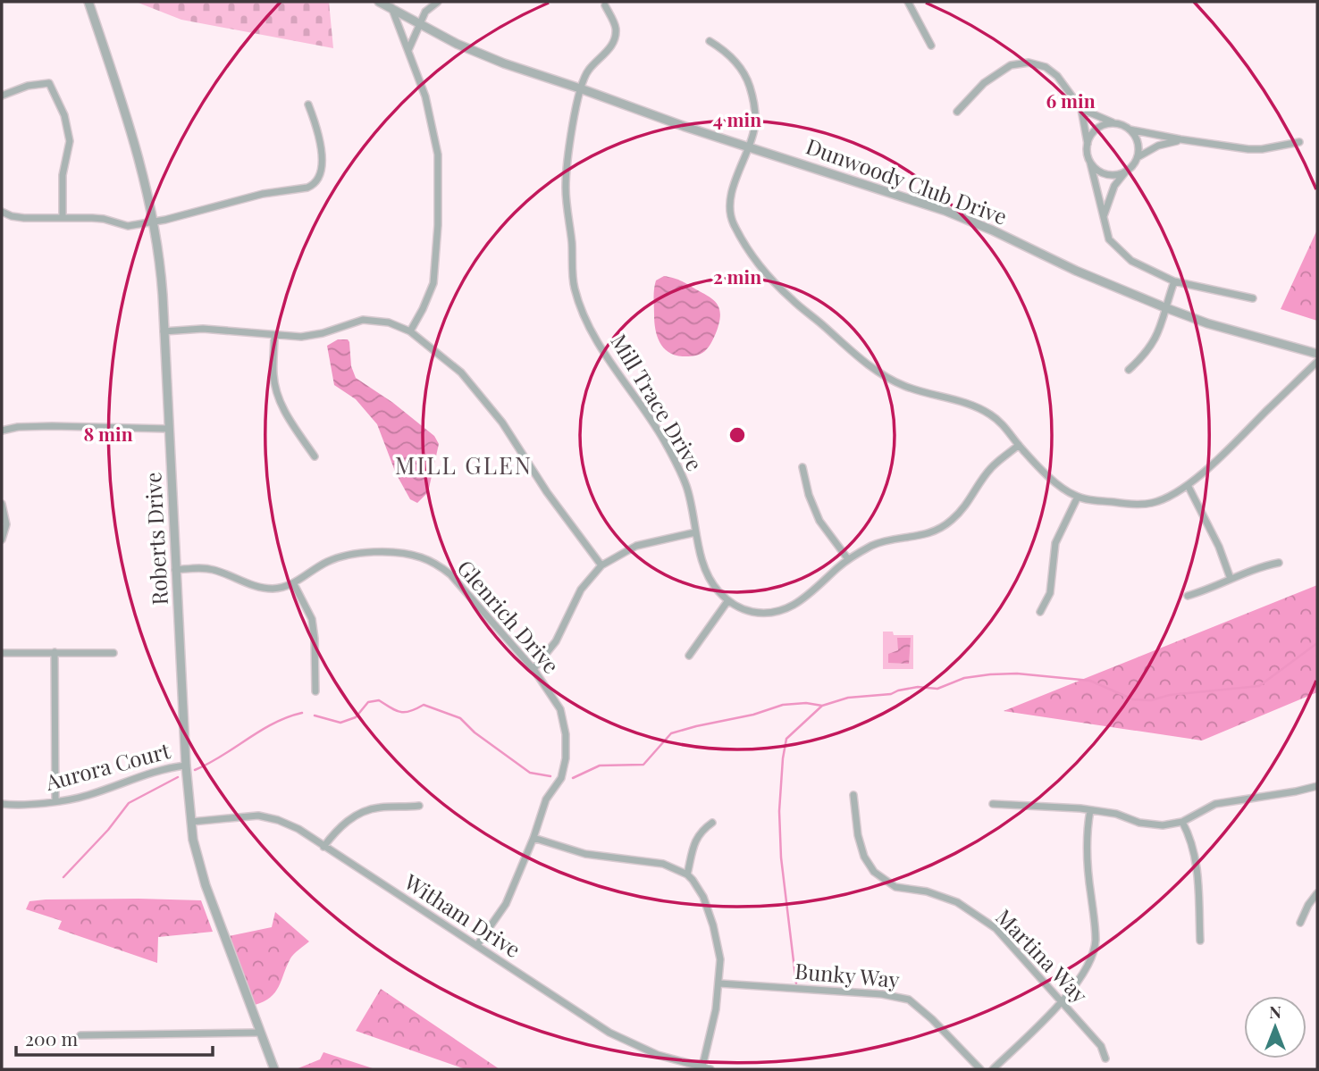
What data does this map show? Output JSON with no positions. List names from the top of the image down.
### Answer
{
  "streets": {
    "street": [
      "Dunwoody Club Drive",
      "Mill Trace Drive",
      "Roberts Drive",
      "Glenrich Drive",
      "Aurora Court",
      "Witham Drive",
      "Martina Way",
      "Bunky Way"
    ]
  },
  "crossings": [
    ["Dunwoody Club Drive", "Mill Trace Drive"],
    ["Roberts Drive", "Glenrich Drive"],
    ["Roberts Drive", "Aurora Court"],
    ["Roberts Drive", "Witham Drive"],
    ["Glenrich Drive", "Witham Drive"]
  ],
  "districts": ["MILL GLEN"],
  "scale_bar": "200 m",
  "north": "top",
  "rings": [
    "6 min",
    "4 min",
    "2 min",
    "8 min"
  ]
}
